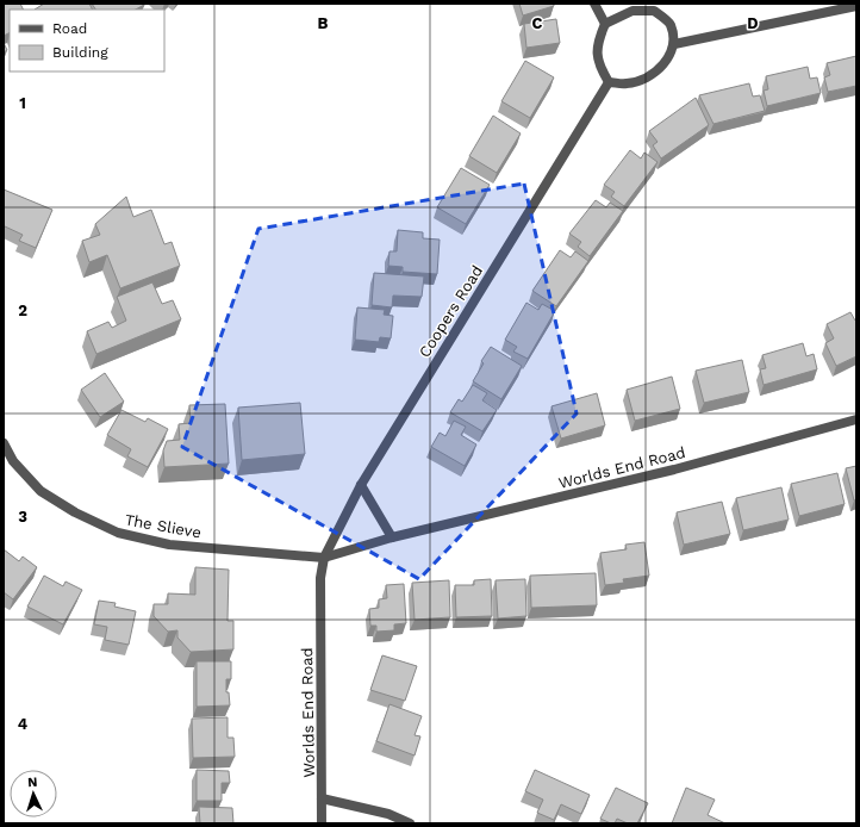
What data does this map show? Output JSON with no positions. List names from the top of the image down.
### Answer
{
  "streets": {
    "street": ["Coopers Road", "Worlds End Road", "The Slieve"]
  },
  "crossings": [
    ["Coopers Road", "Worlds End Road"],
    ["Coopers Road", "The Slieve"],
    ["Worlds End Road", "The Slieve"]
  ],
  "legend": ["Road", "Building"],
  "north": "top",
  "grid": {
    "columns": ["B", "C", "D"],
    "rows": [
      "1",
      "2",
      "3",
      "4"
    ]
  }
}
